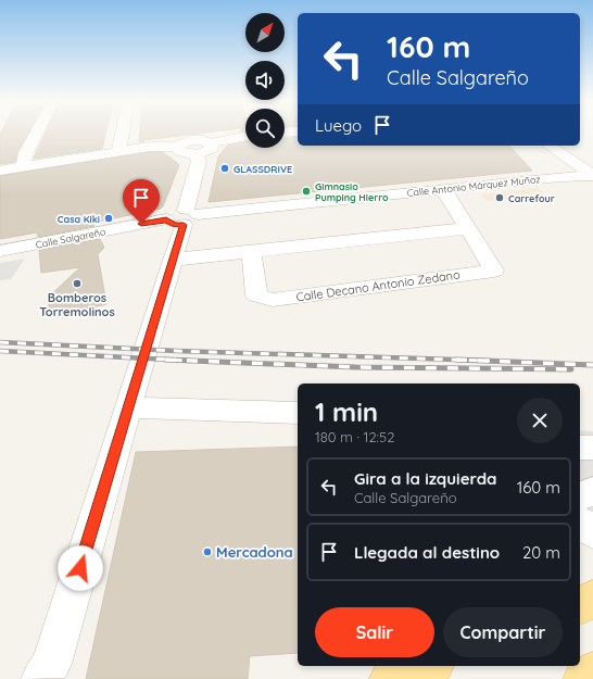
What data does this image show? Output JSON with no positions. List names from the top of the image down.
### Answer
{
  "streets": {
    "street": ["Calle Antonio Márquez Muñoz", "Calle Salgareño", "Calle Decano Antonio Zedano"]
  },
  "crossings": [
    ["Calle Antonio Márquez Muñoz", "Calle Salgareño"],
    ["Calle Antonio Márquez Muñoz", "Calle Decano Antonio Zedano"]
  ],
  "places": [
    "GLASSDRIVE",
    "Gimnasio Pumping Hierro",
    "Carrefour",
    "Casa Kiki",
    "Bomberos Torremolinos",
    "Mercadona"
  ],
  "north": "top right",
  "page": {
    "turn": ["160 m", "Calle Salgareño"],
    "then": "Luego",
    "heading": ["1 min", "180 m · 12:52"],
    "list": [
      {
        "name": "Gira a la izquierda",
        "note": "Calle Salgareño",
        "value": "160 m"
      },
      {
        "name": "Llegada al destino",
        "value": "20 m"
      }
    ],
    "buttons": ["Salir", "Compartir"]
  }
}
